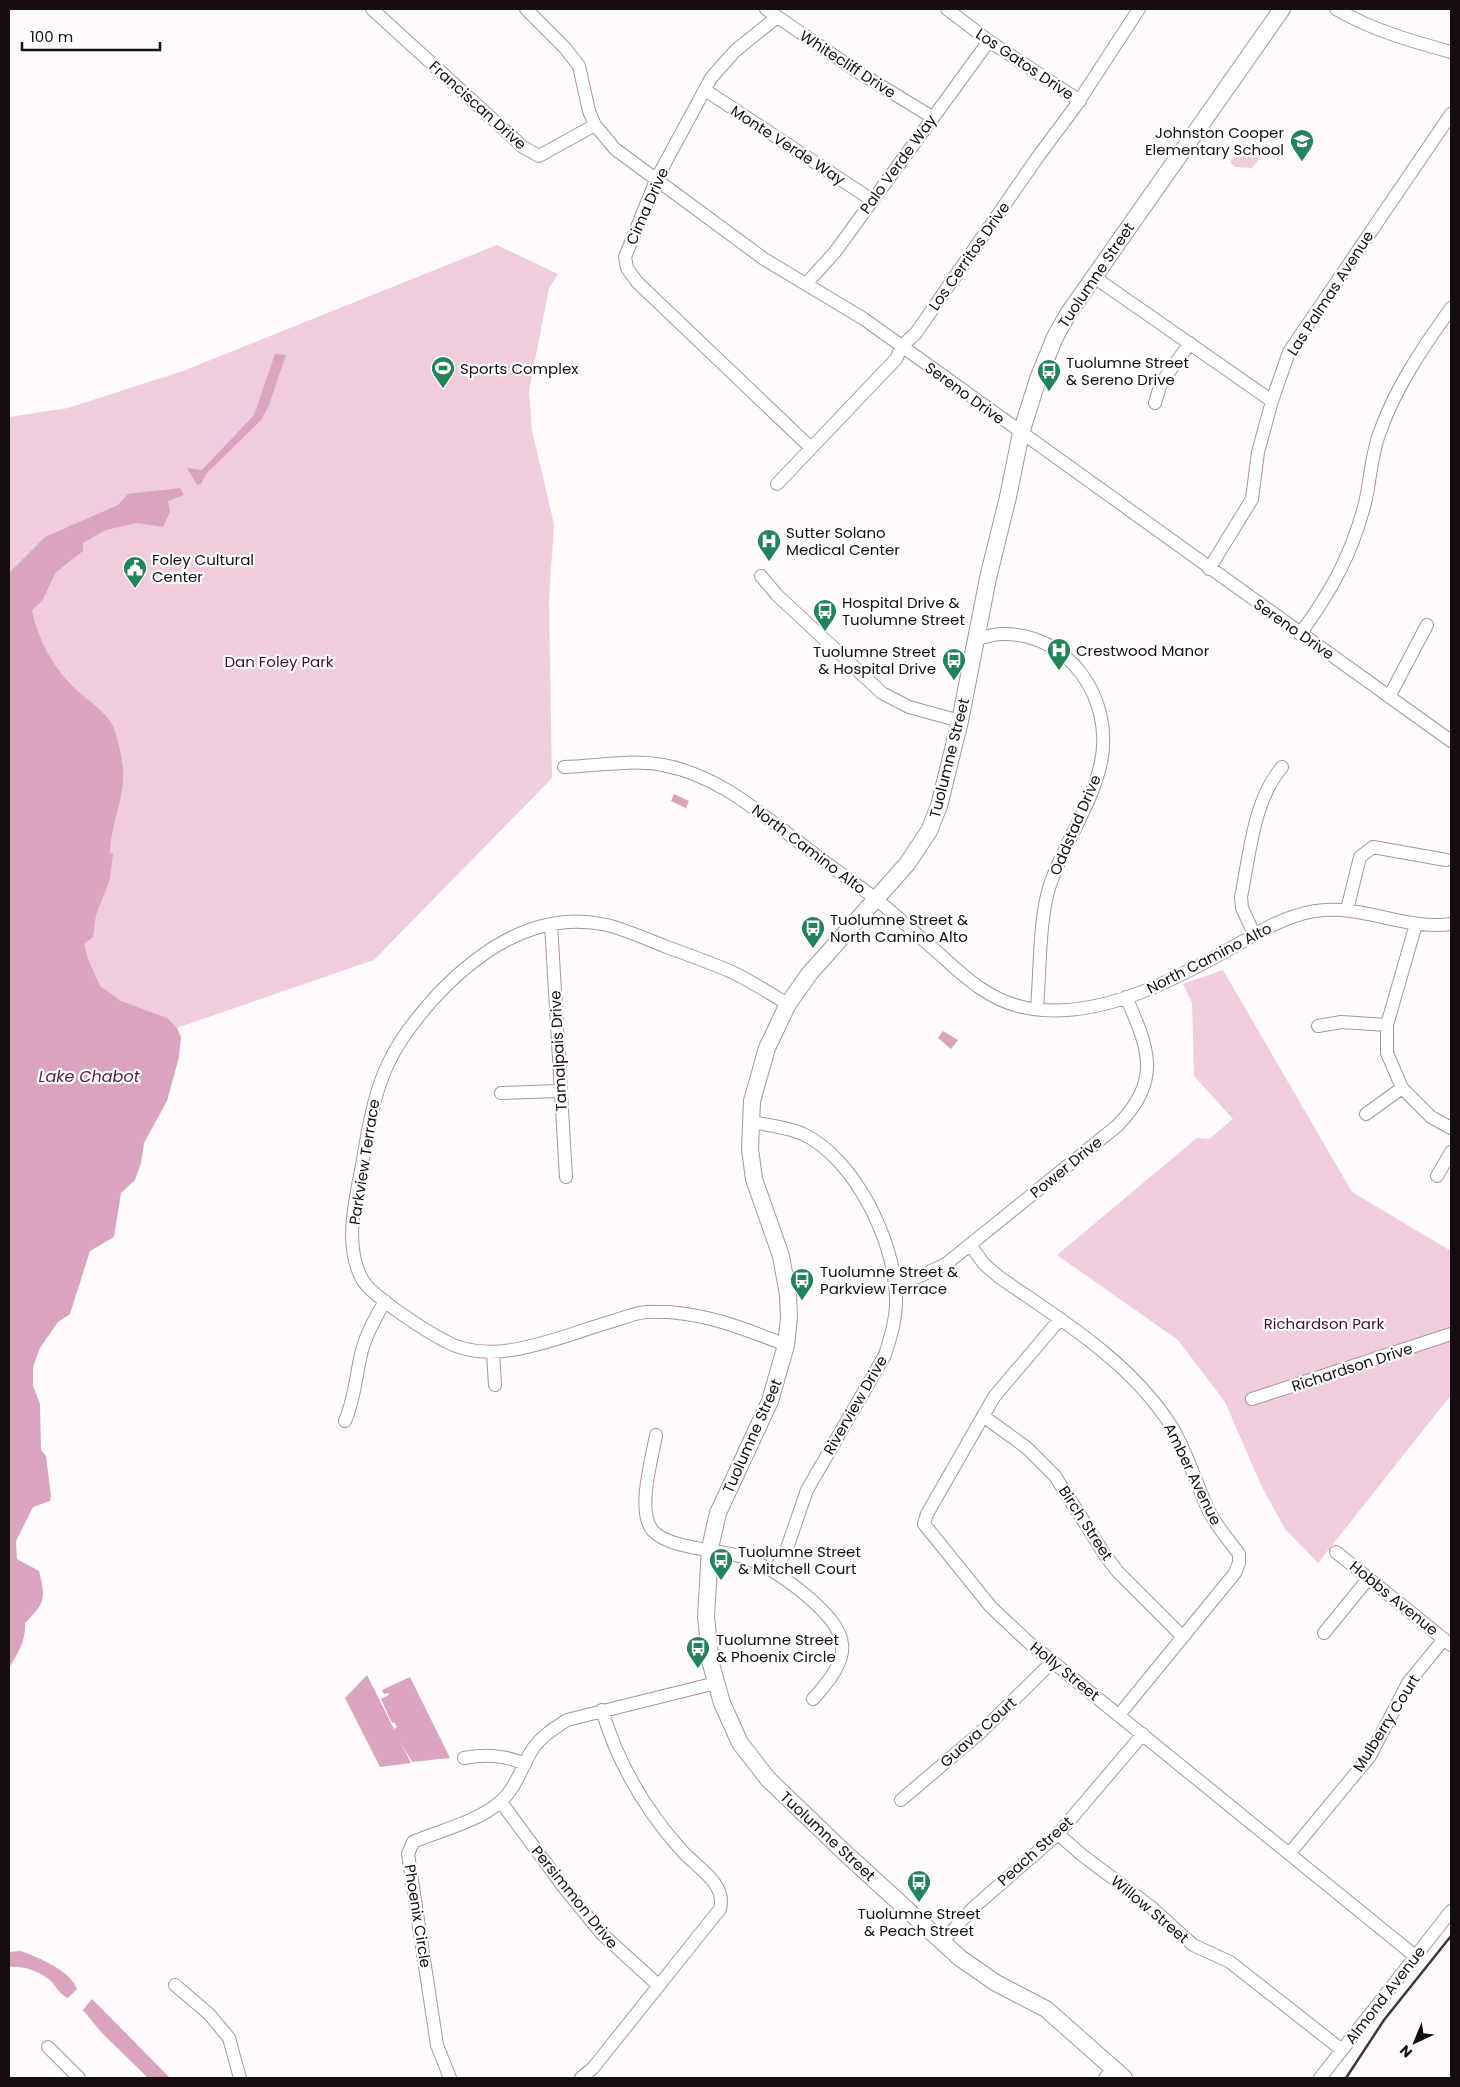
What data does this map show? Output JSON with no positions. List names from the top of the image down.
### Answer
{
  "streets": {
    "main road": ["Tuolumne Street"],
    "street": [
      "Whitecliff Drive",
      "Los Gatos Drive",
      "Franciscan Drive",
      "Monte Verde Way",
      "Palo Verde Way",
      "Cima Drive",
      "Los Cerritos Drive",
      "Las Palmas Avenue",
      "Sereno Drive",
      "Oddstad Drive",
      "North Camino Alto",
      "Tamalpais Drive",
      "Parkview Terrace",
      "Power Drive",
      "Richardson Drive",
      "Riverview Drive",
      "Amber Avenue",
      "Birch Street",
      "Hobbs Avenue",
      "Holly Street",
      "Mulberry Court",
      "Guava Court",
      "Peach Street",
      "Persimmon Drive",
      "Willow Street",
      "Phoenix Circle",
      "Almond Avenue"
    ]
  },
  "crossings": [
    ["Whitecliff Drive", "Palo Verde Way"],
    ["Whitecliff Drive", "Cima Drive"],
    ["Los Gatos Drive", "Palo Verde Way"],
    ["Los Gatos Drive", "Los Cerritos Drive"],
    ["Franciscan Drive", "Sereno Drive"],
    ["Monte Verde Way", "Palo Verde Way"],
    ["Monte Verde Way", "Cima Drive"],
    ["Palo Verde Way", "Sereno Drive"],
    ["Cima Drive", "Los Cerritos Drive"],
    ["Cima Drive", "Sereno Drive"],
    ["Los Cerritos Drive", "Sereno Drive"],
    ["Tuolumne Street", "Sereno Drive"],
    ["Tuolumne Street", "Oddstad Drive"],
    ["Tuolumne Street", "North Camino Alto"],
    ["Tuolumne Street", "Parkview Terrace"],
    ["Tuolumne Street", "Riverview Drive"],
    ["Tuolumne Street", "Peach Street"],
    ["Tuolumne Street", "Phoenix Circle"],
    ["Las Palmas Avenue", "Sereno Drive"],
    ["Oddstad Drive", "North Camino Alto"],
    ["North Camino Alto", "Power Drive"],
    ["Tamalpais Drive", "Parkview Terrace"],
    ["Power Drive", "Riverview Drive"],
    ["Power Drive", "Amber Avenue"],
    ["Amber Avenue", "Birch Street"],
    ["Amber Avenue", "Holly Street"],
    ["Birch Street", "Holly Street"],
    ["Hobbs Avenue", "Mulberry Court"],
    ["Holly Street", "Mulberry Court"],
    ["Holly Street", "Guava Court"],
    ["Holly Street", "Peach Street"],
    ["Holly Street", "Almond Avenue"],
    ["Peach Street", "Willow Street"],
    ["Persimmon Drive", "Phoenix Circle"],
    ["Willow Street", "Almond Avenue"]
  ],
  "water": ["Lake Chabot"],
  "parks": ["Dan Foley Park", "Richardson Park"],
  "places": {
    "school or university": ["Johnston Cooper Elementary School"],
    "sports": ["Sports Complex"],
    "bus stop": [
      "Tuolumne Street & Sereno Drive",
      "Hospital Drive & Tuolumne Street",
      "Tuolumne Street & Hospital Drive",
      "Tuolumne Street & North Camino Alto",
      "Tuolumne Street & Parkview Terrace",
      "Tuolumne Street & Mitchell Court",
      "Tuolumne Street & Phoenix Circle",
      "Tuolumne Street & Peach Street"
    ],
    "hospital": ["Sutter Solano Medical Center", "Crestwood Manor"],
    "public building": ["Foley Cultural Center"]
  },
  "scale_bar": "100 m",
  "north": "bottom left"
}
